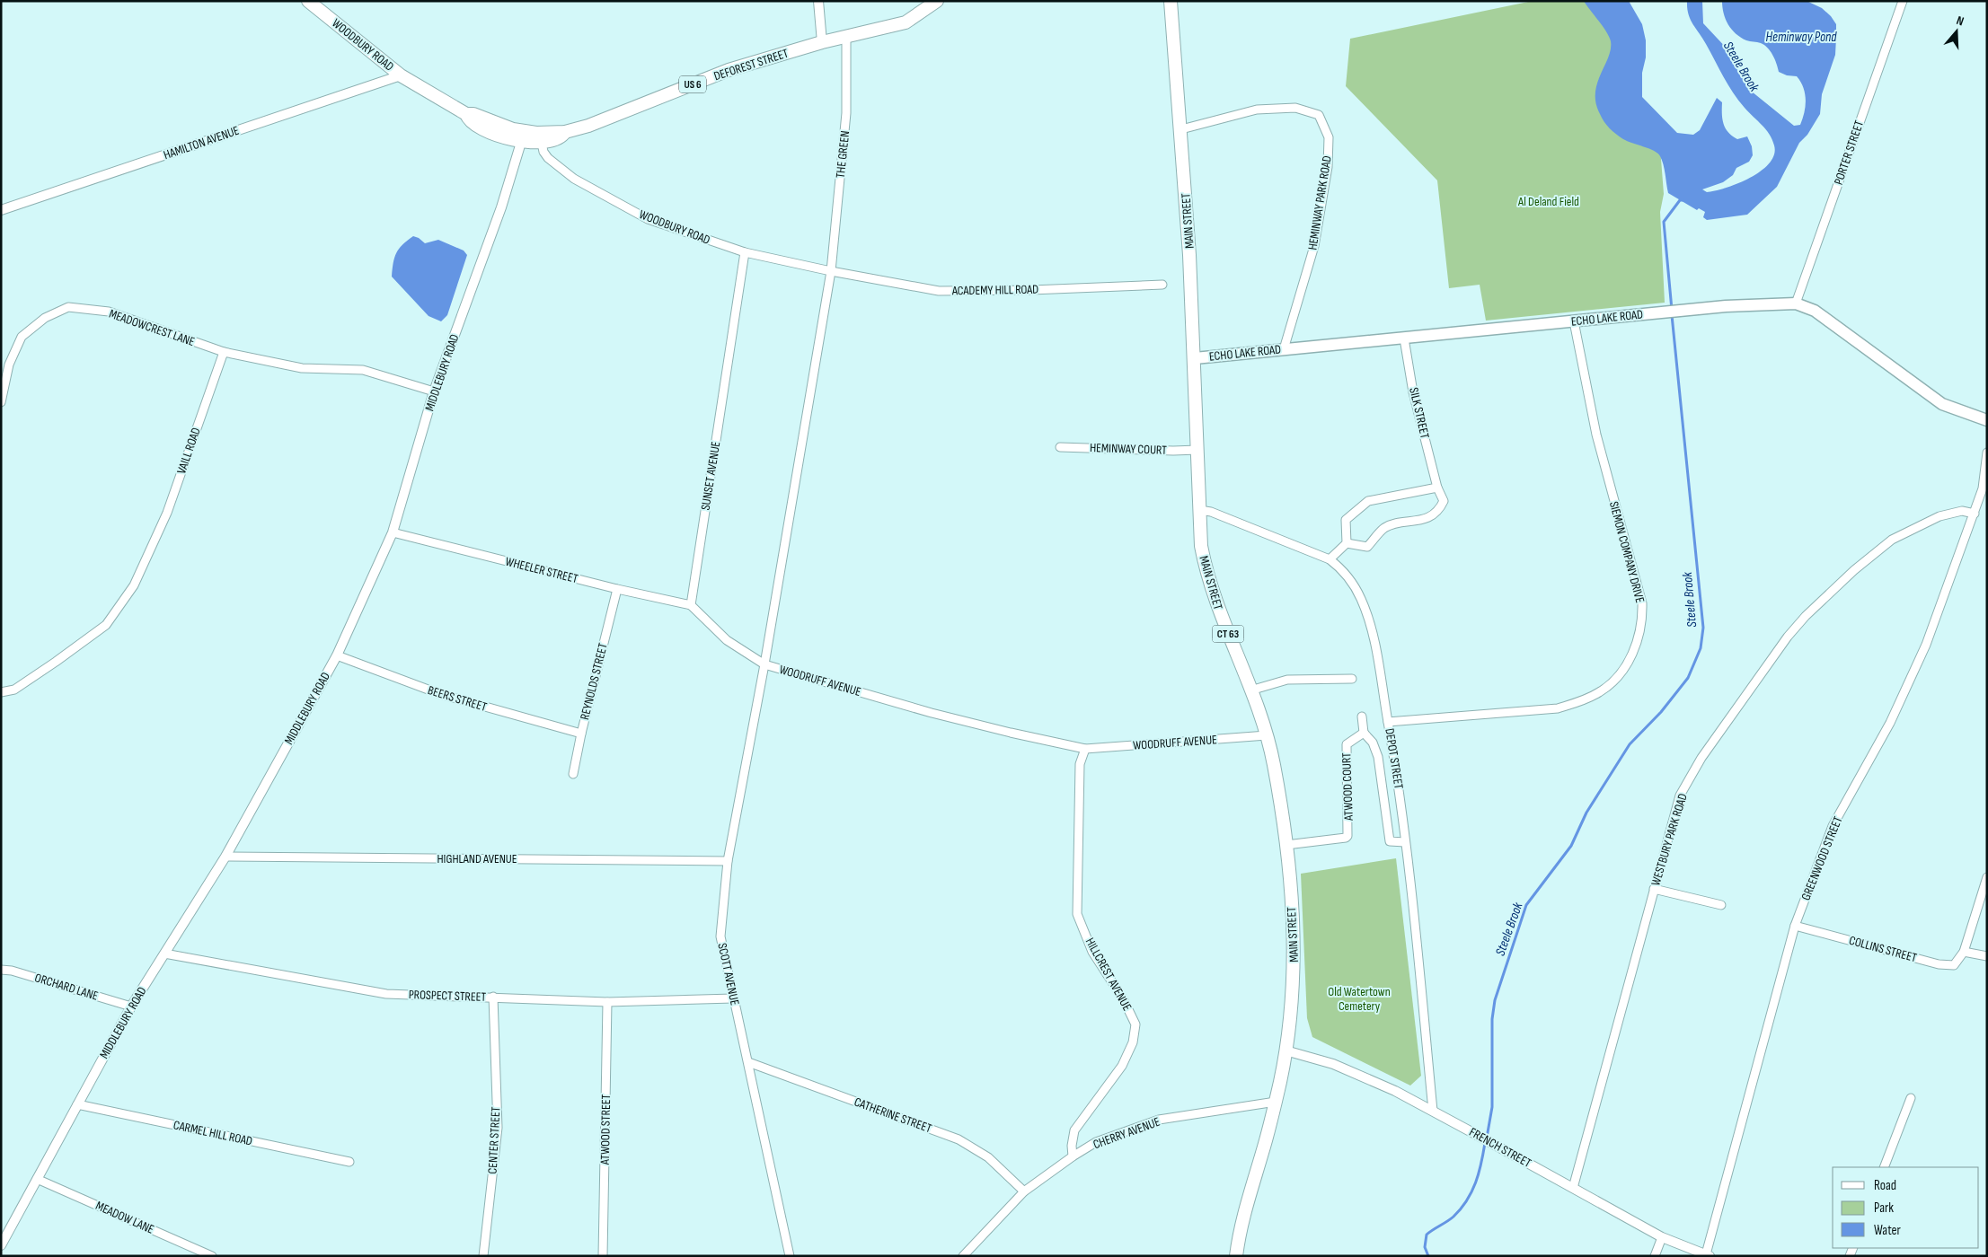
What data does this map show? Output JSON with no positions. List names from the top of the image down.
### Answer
{
  "streets": {
    "main road": [
      "WOODBURY ROAD",
      "DEFOREST STREET",
      "US 6",
      "MAIN STREET",
      "ECHO LAKE ROAD",
      "CT 63"
    ],
    "street": [
      "HAMILTON AVENUE",
      "PORTER STREET",
      "THE GREEN",
      "HEMINWAY PARK ROAD",
      "ACADEMY HILL ROAD",
      "MEADOWCREST LANE",
      "MIDDLEBURY ROAD",
      "SILK STREET",
      "HEMINWAY COURT",
      "VAILL ROAD",
      "SUNSET AVENUE",
      "SIEMON COMPANY DRIVE",
      "WHEELER STREET",
      "WOODRUFF AVENUE",
      "REYNOLDS STREET",
      "BEERS STREET",
      "DEPOT STREET",
      "ATWOOD COURT",
      "WESTBURY PARK ROAD",
      "HIGHLAND AVENUE",
      "GREENWOOD STREET",
      "COLLINS STREET",
      "SCOTT AVENUE",
      "HILLCREST AVENUE",
      "ORCHARD LANE",
      "PROSPECT STREET",
      "CATHERINE STREET",
      "ATWOOD STREET",
      "CARMEL HILL ROAD",
      "CHERRY AVENUE",
      "CENTER STREET",
      "FRENCH STREET",
      "MEADOW LANE"
    ]
  },
  "crossings": [
    ["WOODBURY ROAD", "DEFOREST STREET"],
    ["WOODBURY ROAD", "HAMILTON AVENUE"],
    ["WOODBURY ROAD", "THE GREEN"],
    ["WOODBURY ROAD", "ACADEMY HILL ROAD"],
    ["WOODBURY ROAD", "MIDDLEBURY ROAD"],
    ["WOODBURY ROAD", "SUNSET AVENUE"],
    ["WOODBURY ROAD", "WOODRUFF AVENUE"],
    ["DEFOREST STREET", "THE GREEN"],
    ["PORTER STREET", "ECHO LAKE ROAD"],
    ["THE GREEN", "ACADEMY HILL ROAD"],
    ["THE GREEN", "WOODRUFF AVENUE"],
    ["HEMINWAY PARK ROAD", "MAIN STREET"],
    ["HEMINWAY PARK ROAD", "ECHO LAKE ROAD"],
    ["MAIN STREET", "ECHO LAKE ROAD"],
    ["MAIN STREET", "HEMINWAY COURT"],
    ["MAIN STREET", "WOODRUFF AVENUE"],
    ["MAIN STREET", "DEPOT STREET"],
    ["MAIN STREET", "ATWOOD COURT"],
    ["MAIN STREET", "CHERRY AVENUE"],
    ["MAIN STREET", "FRENCH STREET"],
    ["ACADEMY HILL ROAD", "WOODRUFF AVENUE"],
    ["ECHO LAKE ROAD", "SILK STREET"],
    ["ECHO LAKE ROAD", "SIEMON COMPANY DRIVE"],
    ["MEADOWCREST LANE", "VAILL ROAD"],
    ["MIDDLEBURY ROAD", "WHEELER STREET"],
    ["MIDDLEBURY ROAD", "BEERS STREET"],
    ["MIDDLEBURY ROAD", "HIGHLAND AVENUE"],
    ["MIDDLEBURY ROAD", "ORCHARD LANE"],
    ["MIDDLEBURY ROAD", "PROSPECT STREET"],
    ["MIDDLEBURY ROAD", "CARMEL HILL ROAD"],
    ["MIDDLEBURY ROAD", "MEADOW LANE"],
    ["SUNSET AVENUE", "WHEELER STREET"],
    ["SIEMON COMPANY DRIVE", "DEPOT STREET"],
    ["WHEELER STREET", "REYNOLDS STREET"],
    ["WOODRUFF AVENUE", "SCOTT AVENUE"],
    ["WOODRUFF AVENUE", "HILLCREST AVENUE"],
    ["REYNOLDS STREET", "BEERS STREET"],
    ["DEPOT STREET", "FRENCH STREET"],
    ["WESTBURY PARK ROAD", "GREENWOOD STREET"],
    ["WESTBURY PARK ROAD", "FRENCH STREET"],
    ["HIGHLAND AVENUE", "SCOTT AVENUE"],
    ["GREENWOOD STREET", "COLLINS STREET"],
    ["GREENWOOD STREET", "FRENCH STREET"],
    ["SCOTT AVENUE", "PROSPECT STREET"],
    ["SCOTT AVENUE", "CATHERINE STREET"],
    ["HILLCREST AVENUE", "CHERRY AVENUE"],
    ["PROSPECT STREET", "ATWOOD STREET"],
    ["PROSPECT STREET", "CENTER STREET"],
    ["CATHERINE STREET", "CHERRY AVENUE"]
  ],
  "water": ["Heminway Pond", "Steele Brook"],
  "parks": ["Al Deland Field", "Old Watertown Cemetery"],
  "legend": ["Road", "Park", "Water"],
  "north": "top"
}
